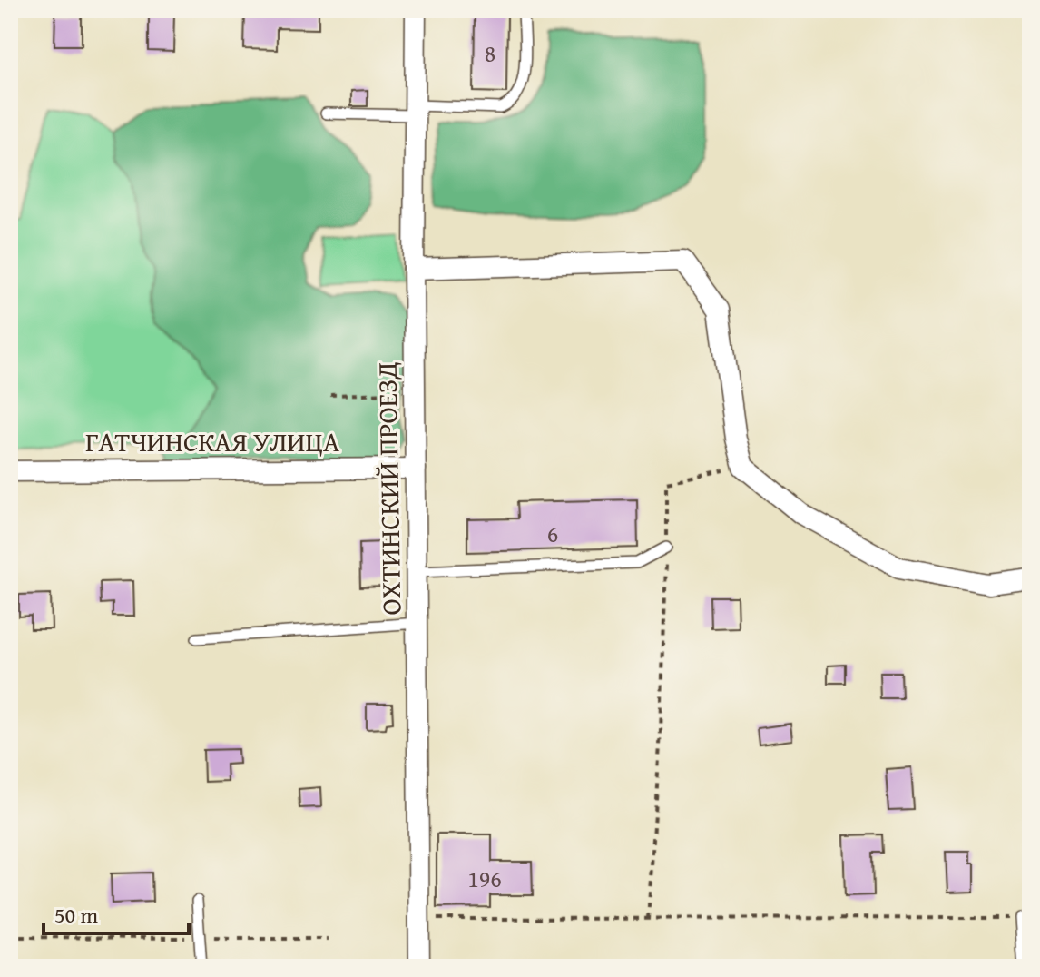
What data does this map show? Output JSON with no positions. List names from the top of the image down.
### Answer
{
  "streets": {
    "street": ["ГАТЧИНСКАЯ УЛИЦА", "ОХТИНСКИЙ ПРОЕЗД"]
  },
  "crossings": [
    ["ГАТЧИНСКАЯ УЛИЦА", "ОХТИНСКИЙ ПРОЕЗД"]
  ],
  "house_numbers": ["8", "6", "196"],
  "scale_bar": "50 m"
}
